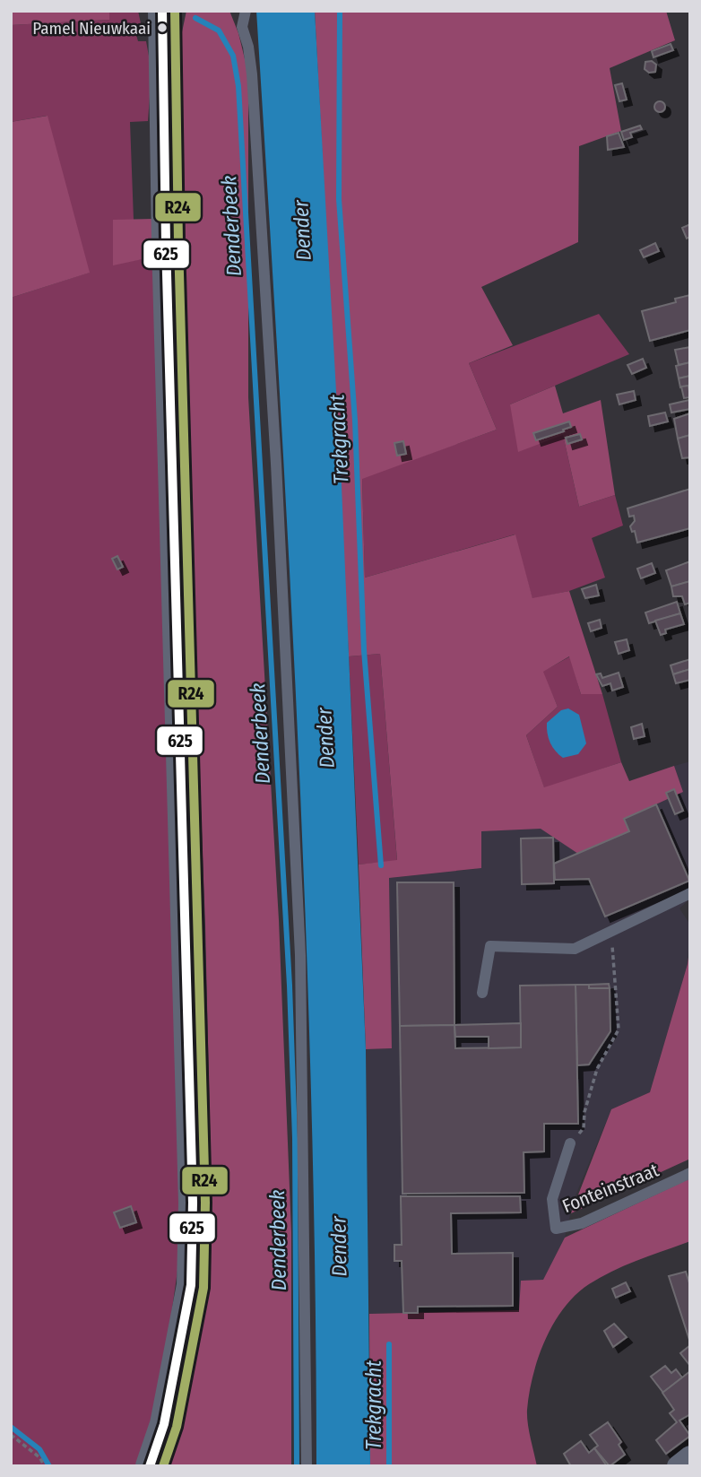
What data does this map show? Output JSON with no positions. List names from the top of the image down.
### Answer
{
  "streets": {
    "lane": ["Fonteinstraat"]
  },
  "water": ["Denderbeek", "Dender", "Trekgracht"],
  "places": ["Pamel Nieuwkaai"],
  "lines": ["transit line 625", "transit line R24"]
}
